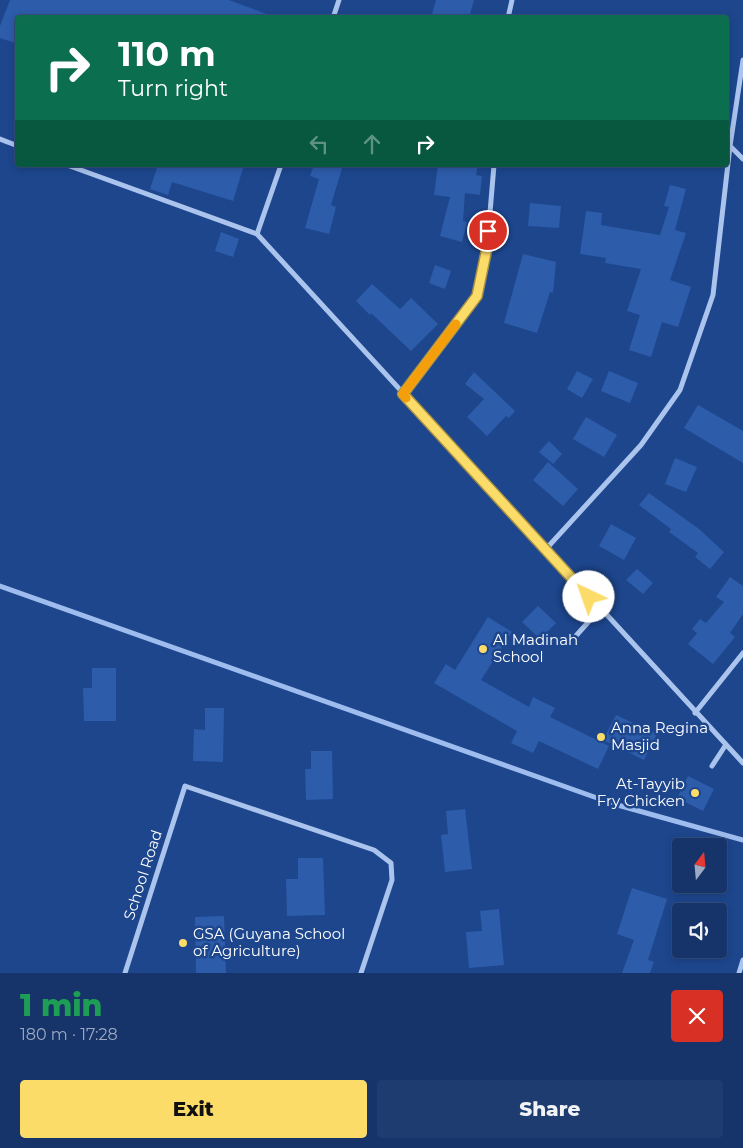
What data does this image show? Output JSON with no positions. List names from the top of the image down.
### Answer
{
  "streets": {
    "street": ["School Road"]
  },
  "places": [
    "Al Madinah School",
    "Anna Regina Masjid",
    "At-Tayyib Fry Chicken",
    "GSA (Guyana School of Agriculture)"
  ],
  "north": "top",
  "page": {
    "turn": ["110 m", "Turn right"],
    "heading": ["1 min", "180 m · 17:28"],
    "buttons": ["Exit", "Share"]
  }
}
